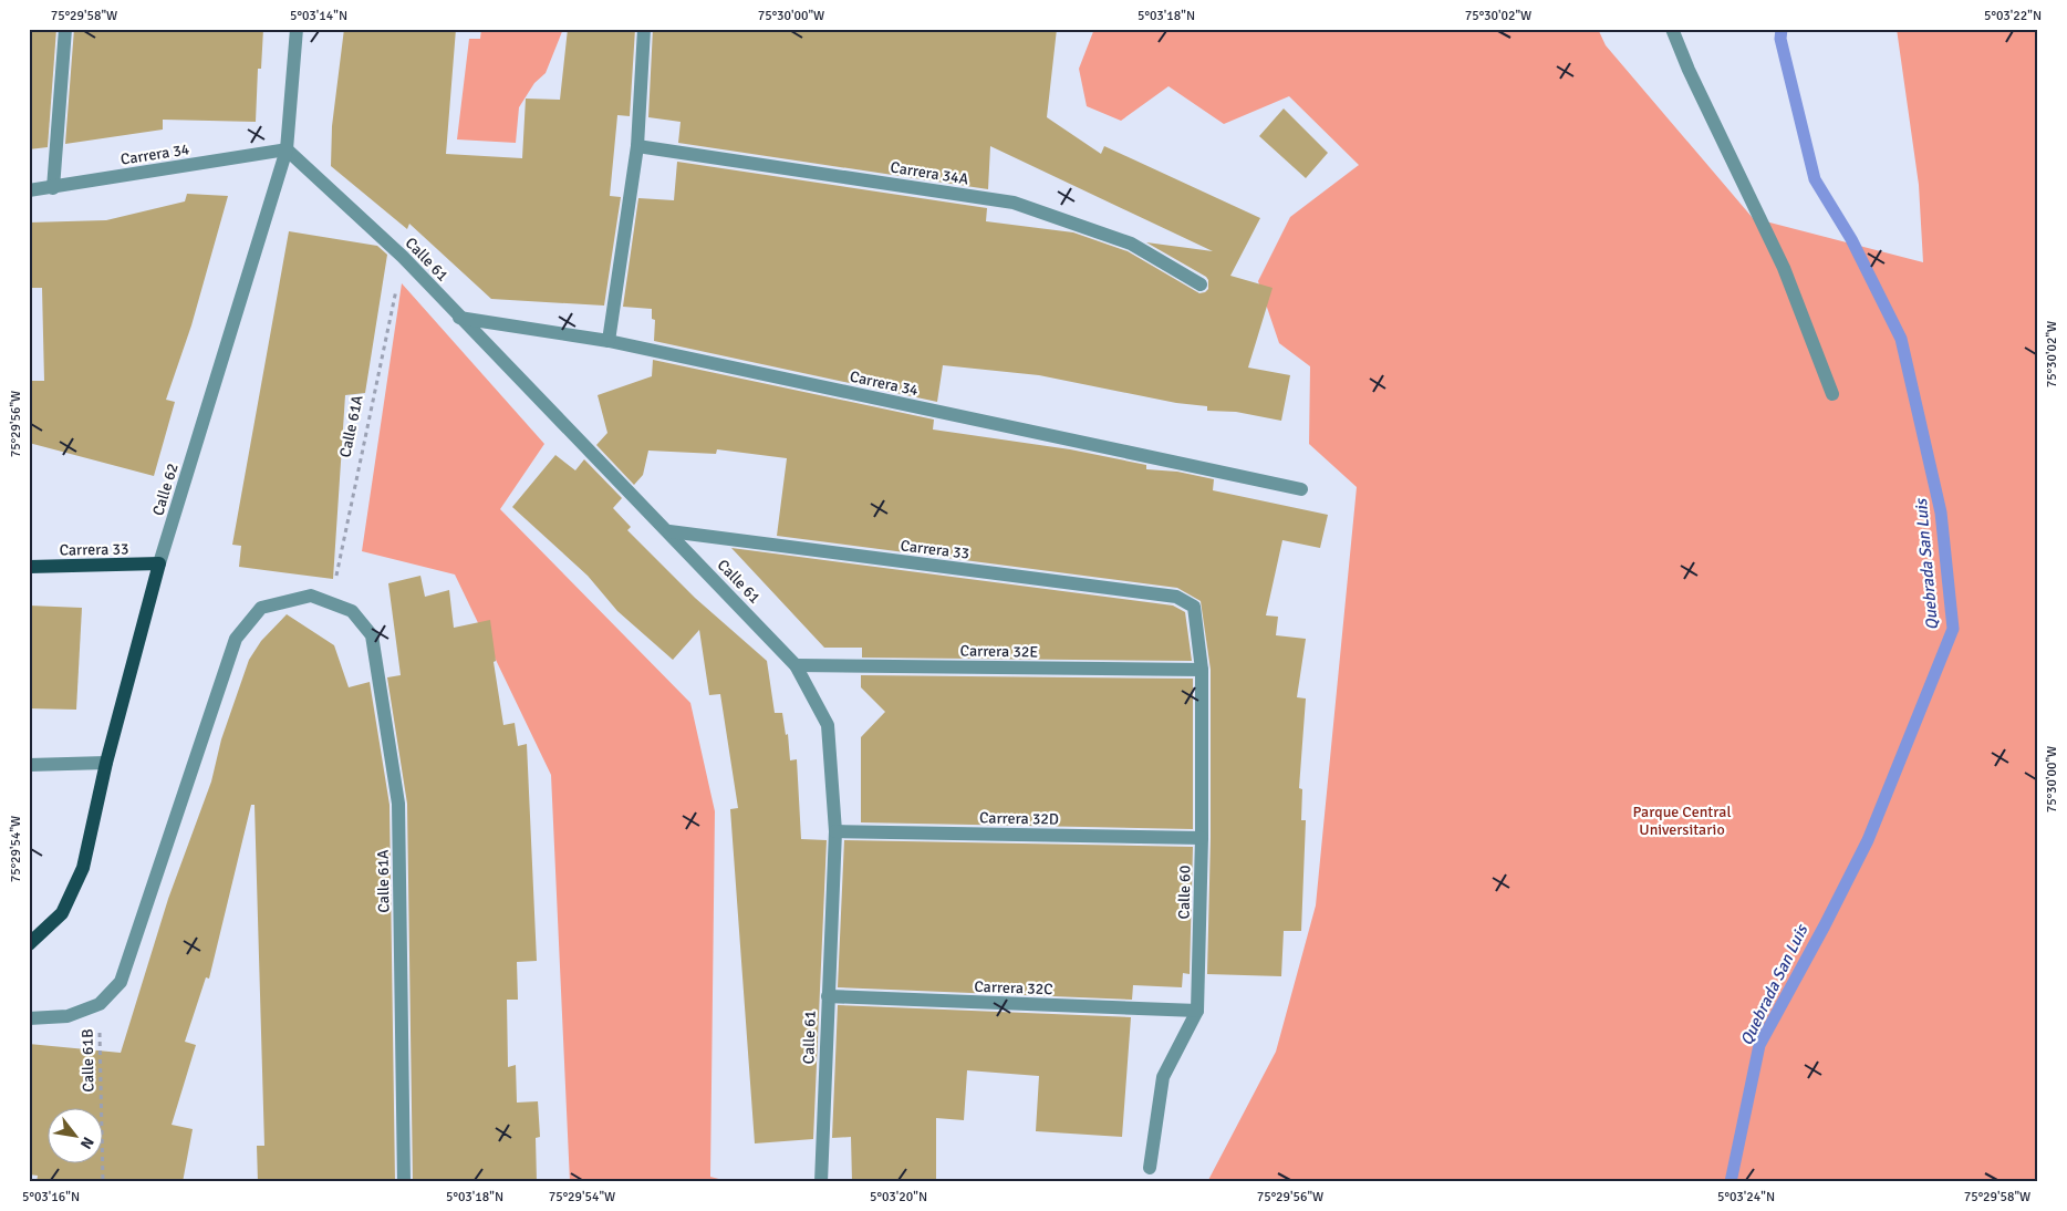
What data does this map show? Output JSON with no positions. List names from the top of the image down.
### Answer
{
  "streets": {
    "main road": ["Calle 62", "Carrera 33"],
    "street": [
      "Carrera 34",
      "Carrera 34A",
      "Calle 61",
      "Calle 61A",
      "Carrera 32E",
      "Carrera 32D",
      "Calle 60",
      "Carrera 32C"
    ],
    "path": ["Calle 61B"]
  },
  "crossings": [
    ["Carrera 34", "Calle 61"],
    ["Carrera 34", "Calle 62"],
    ["Calle 61", "Calle 61A"],
    ["Calle 61", "Calle 62"],
    ["Calle 61", "Carrera 33"],
    ["Calle 61", "Carrera 32E"],
    ["Calle 61", "Carrera 32D"],
    ["Calle 61", "Carrera 32C"],
    ["Calle 61A", "Calle 61B"],
    ["Calle 62", "Carrera 33"],
    ["Carrera 33", "Calle 60"],
    ["Carrera 32E", "Calle 60"],
    ["Carrera 32D", "Calle 60"],
    ["Calle 60", "Carrera 32C"]
  ],
  "water": ["Quebrada San Luis"],
  "parks": ["Parque Central Universitario"],
  "north": "bottom right",
  "coordinates": [
    "75°29'58\"W",
    "5°03'14\"N",
    "75°30'00\"W",
    "5°03'18\"N",
    "75°30'02\"W",
    "5°03'22\"N",
    "75°29'56\"W",
    "75°29'54\"W",
    "5°03'16\"N",
    "5°03'20\"N",
    "5°03'24\"N"
  ]
}
